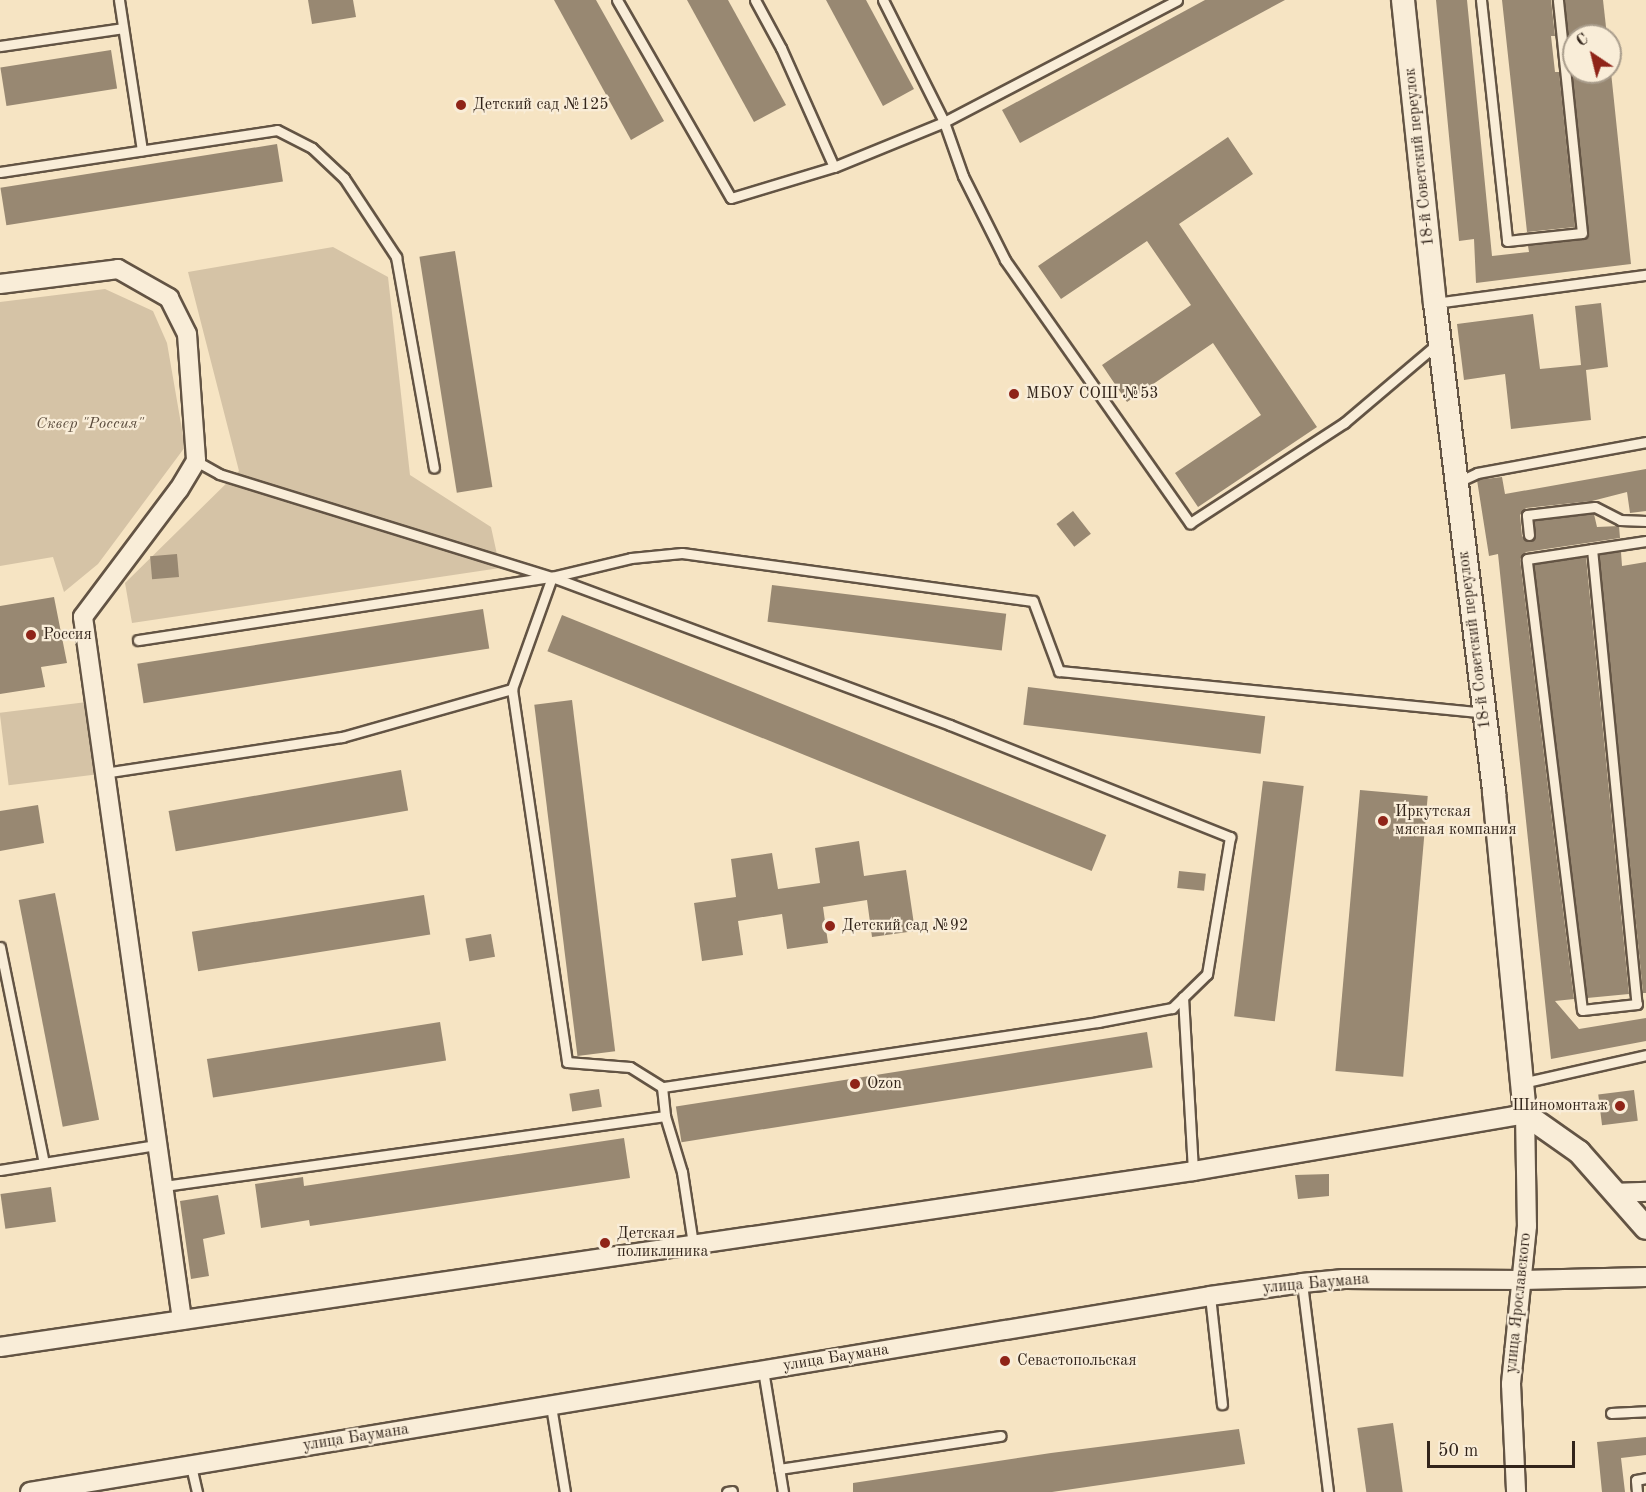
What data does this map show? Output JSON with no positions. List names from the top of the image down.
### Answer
{
  "streets": {
    "street": ["18-й Советский переулок", "улица Баумана", "улица Ярославского"]
  },
  "crossings": [
    ["18-й Советский переулок", "улица Ярославского"],
    ["улица Баумана", "улица Ярославского"]
  ],
  "parks": ["Сквер \"Россия\""],
  "places": [
    "Детский сад №125",
    "МБОУ СОШ №53",
    "Россия",
    "Иркутская мясная компания",
    "Детский сад №92",
    "Ozon",
    "Шиномонтаж",
    "Детская поликлиника",
    "Севастопольская"
  ],
  "scale_bar": "50 m",
  "north": "top left"
}
